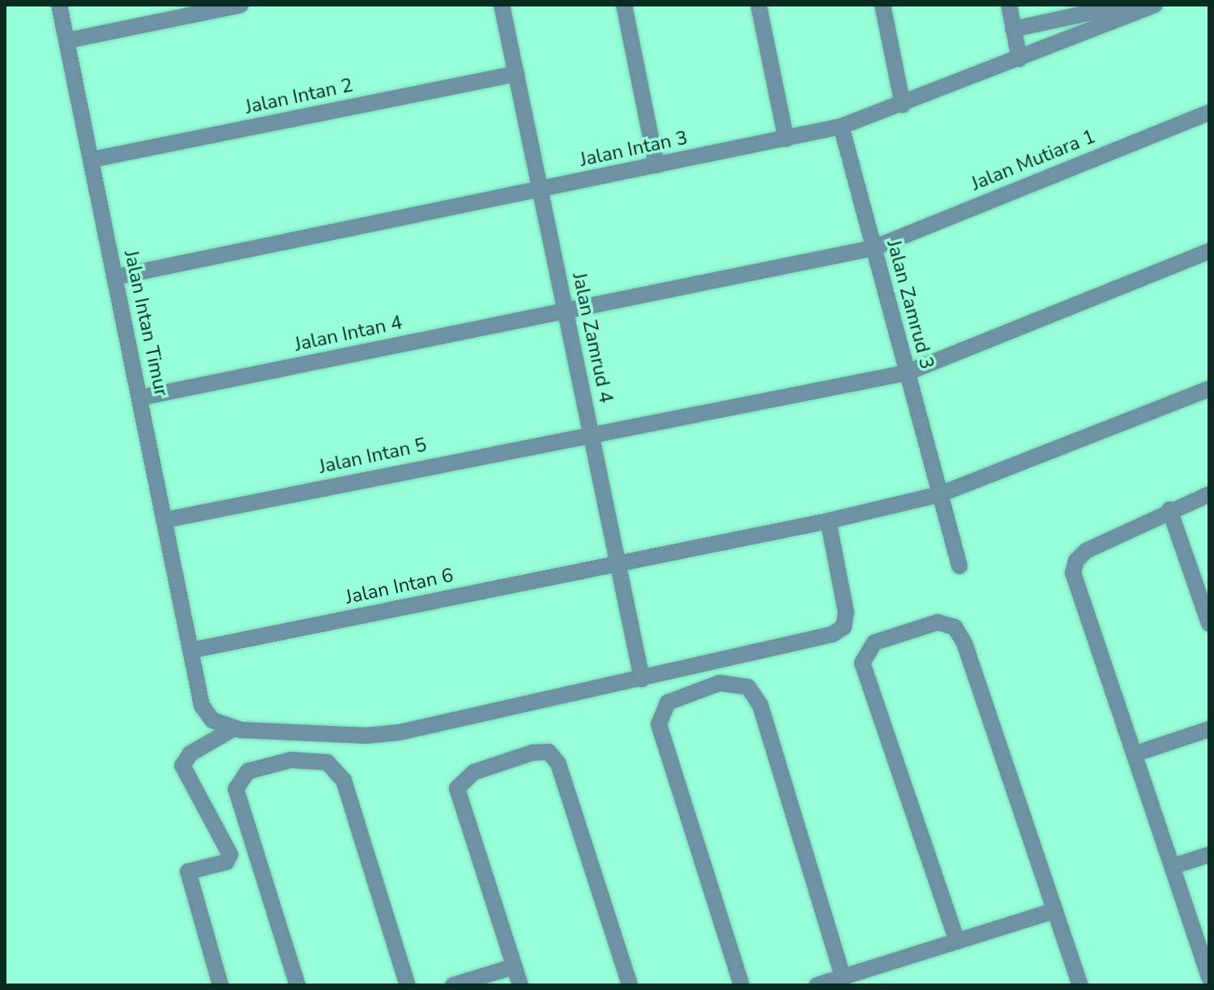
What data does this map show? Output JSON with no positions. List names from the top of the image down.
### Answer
{
  "streets": {
    "street": [
      "Jalan Intan 2",
      "Jalan Intan 3",
      "Jalan Mutiara 1",
      "Jalan Zamrud 3",
      "Jalan Intan Timur",
      "Jalan Intan 4",
      "Jalan Zamrud 4",
      "Jalan Intan 5",
      "Jalan Intan 6"
    ]
  },
  "crossings": [
    ["Jalan Intan 2", "Jalan Intan Timur"],
    ["Jalan Intan 2", "Jalan Zamrud 4"],
    ["Jalan Intan 3", "Jalan Zamrud 3"],
    ["Jalan Intan 3", "Jalan Intan Timur"],
    ["Jalan Intan 3", "Jalan Zamrud 4"],
    ["Jalan Mutiara 1", "Jalan Zamrud 3"],
    ["Jalan Mutiara 1", "Jalan Intan 4"],
    ["Jalan Mutiara 1", "Jalan Zamrud 4"],
    ["Jalan Zamrud 3", "Jalan Intan 5"],
    ["Jalan Intan Timur", "Jalan Intan 4"],
    ["Jalan Intan Timur", "Jalan Intan 5"],
    ["Jalan Intan Timur", "Jalan Intan 6"],
    ["Jalan Intan 4", "Jalan Zamrud 4"],
    ["Jalan Zamrud 4", "Jalan Intan 5"],
    ["Jalan Zamrud 4", "Jalan Intan 6"]
  ]
}
